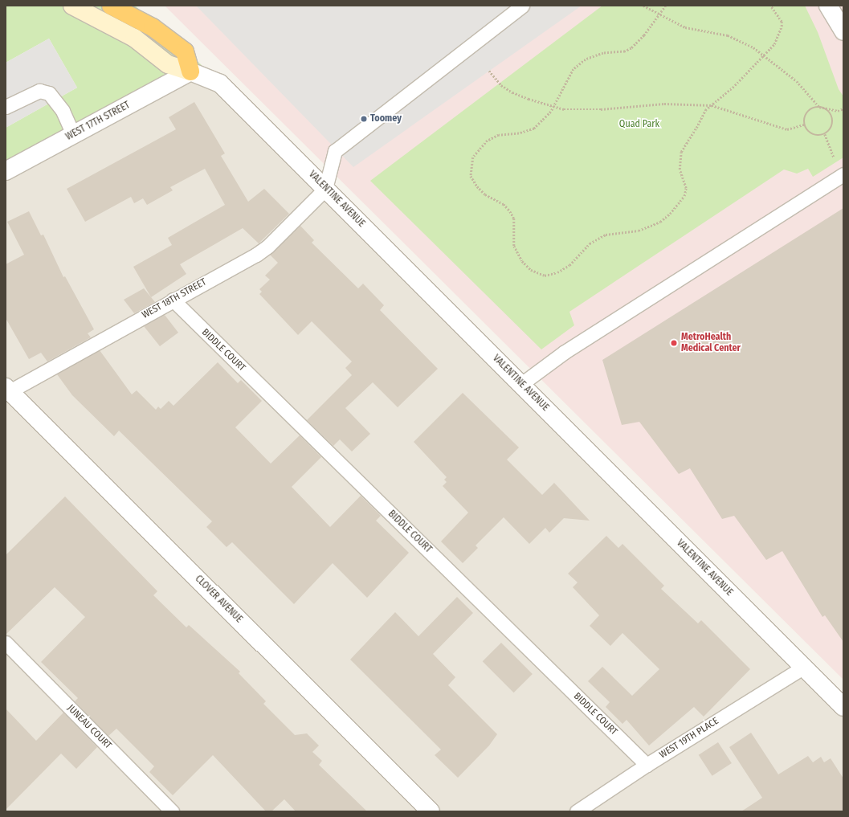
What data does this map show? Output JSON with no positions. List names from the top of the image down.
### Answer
{
  "streets": {
    "street": ["WEST 17TH STREET", "VALENTINE AVENUE", "CLOVER AVENUE"],
    "lane": [
      "WEST 18TH STREET",
      "BIDDLE COURT",
      "JUNEAU COURT",
      "WEST 19TH PLACE"
    ]
  },
  "crossings": [
    ["WEST 17TH STREET", "VALENTINE AVENUE"],
    ["VALENTINE AVENUE", "WEST 18TH STREET"],
    ["VALENTINE AVENUE", "WEST 19TH PLACE"],
    ["WEST 18TH STREET", "BIDDLE COURT"],
    ["WEST 18TH STREET", "CLOVER AVENUE"],
    ["BIDDLE COURT", "WEST 19TH PLACE"]
  ],
  "parks": ["Quad Park"],
  "places": ["Toomey", "MetroHealth Medical Center"]
}
